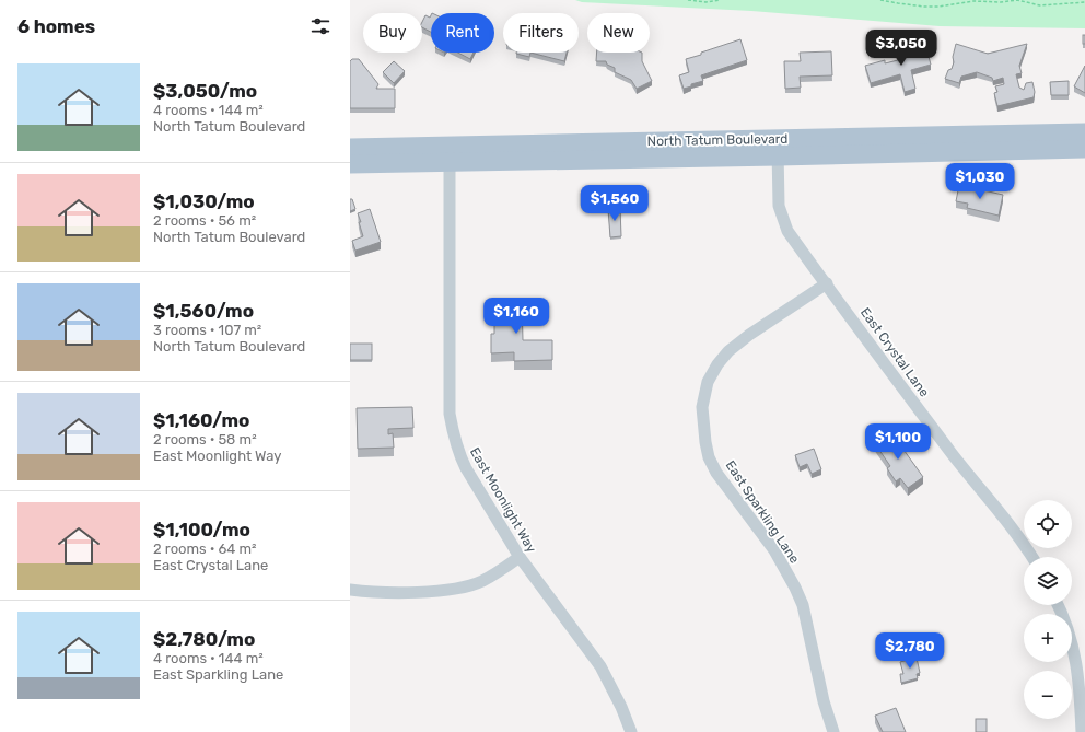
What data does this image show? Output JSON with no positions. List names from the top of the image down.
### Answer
{
  "streets": {
    "main road": ["North Tatum Boulevard"],
    "street": ["East Crystal Lane", "East Moonlight Way", "East Sparkling Lane"]
  },
  "crossings": [
    ["North Tatum Boulevard", "East Crystal Lane"],
    ["North Tatum Boulevard", "East Moonlight Way"],
    ["East Crystal Lane", "East Sparkling Lane"]
  ],
  "page": {
    "heading": "6 homes",
    "chip": [
      "Buy",
      "Rent",
      "Filters",
      "New"
    ],
    "price": [
      "$3,050",
      "$1,030",
      "$1,560",
      "$1,160",
      "$1,100",
      "$2,780"
    ],
    "list": [
      {
        "name": "$3,050/mo",
        "note": "4 rooms · 144 m² · North Tatum Boulevard"
      },
      {
        "name": "$1,030/mo",
        "note": "2 rooms · 56 m² · North Tatum Boulevard"
      },
      {
        "name": "$1,560/mo",
        "note": "3 rooms · 107 m² · North Tatum Boulevard"
      },
      {
        "name": "$1,160/mo",
        "note": "2 rooms · 58 m² · East Moonlight Way"
      },
      {
        "name": "$1,100/mo",
        "note": "2 rooms · 64 m² · East Crystal Lane"
      },
      {
        "name": "$2,780/mo",
        "note": "4 rooms · 144 m² · East Sparkling Lane"
      }
    ],
    "map_buttons": ["+", "−"]
  }
}
